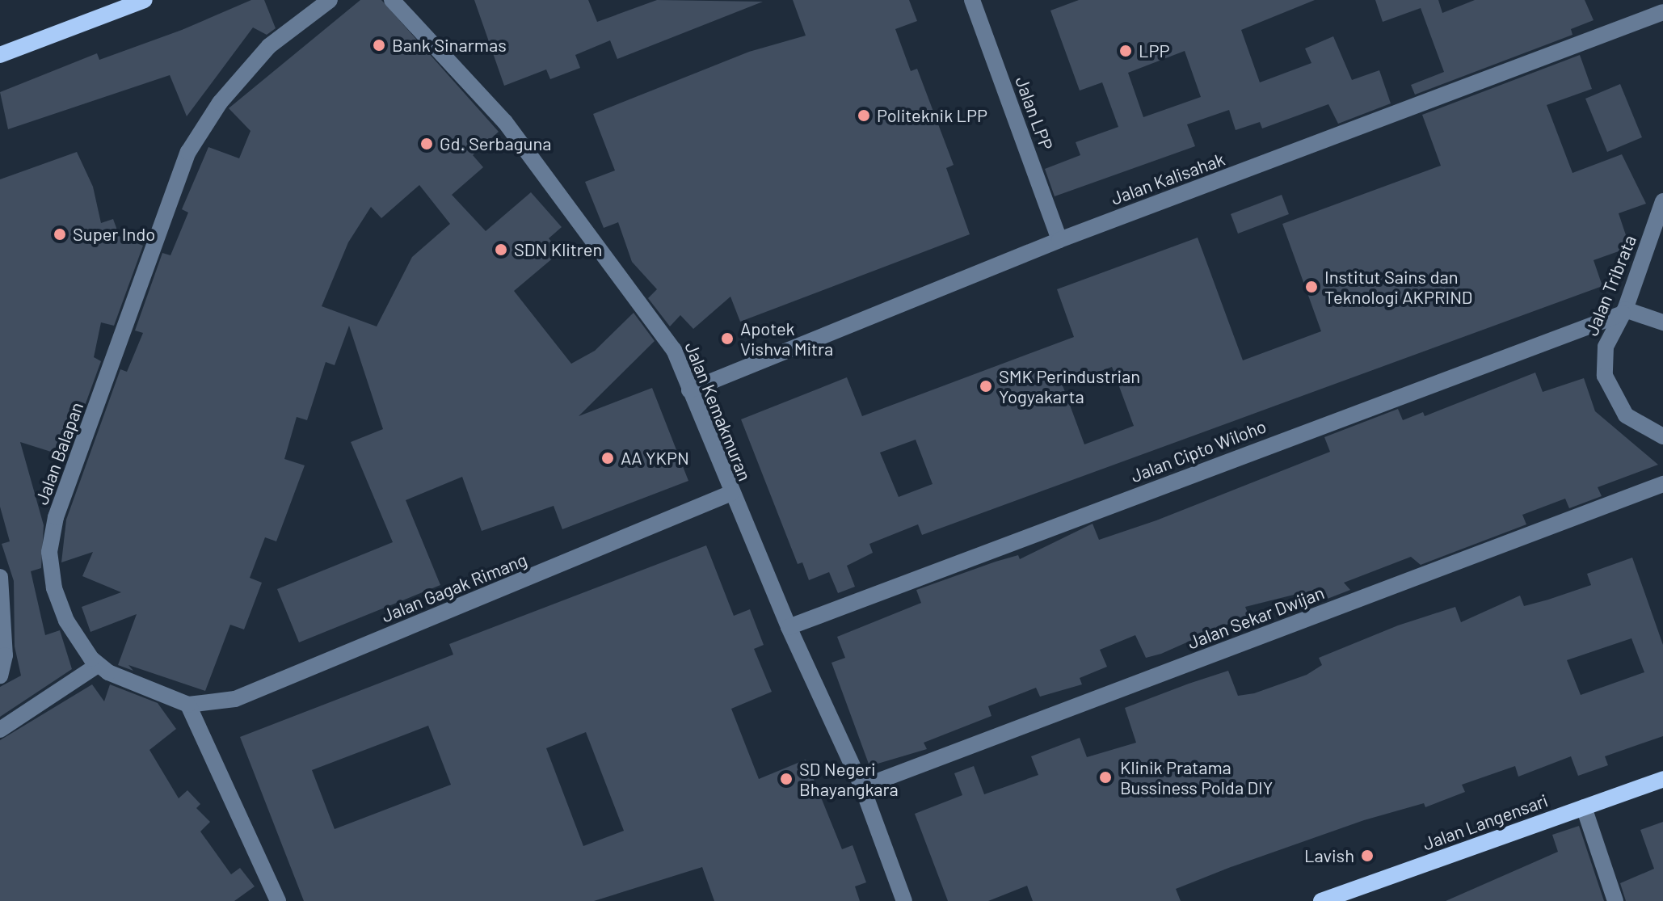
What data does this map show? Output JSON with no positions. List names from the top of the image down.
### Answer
{
  "streets": {
    "main road": ["Jalan Langensari"],
    "street": [
      "Jalan LPP",
      "Jalan Kalisahak",
      "Jalan Tribrata",
      "Jalan Kemakmuran",
      "Jalan Cipto Wiloho",
      "Jalan Balapan",
      "Jalan Gagak Rimang",
      "Jalan Sekar Dwijan"
    ]
  },
  "crossings": [
    ["Jalan LPP", "Jalan Kalisahak"],
    ["Jalan Kalisahak", "Jalan Kemakmuran"],
    ["Jalan Tribrata", "Jalan Cipto Wiloho"],
    ["Jalan Kemakmuran", "Jalan Cipto Wiloho"],
    ["Jalan Kemakmuran", "Jalan Gagak Rimang"],
    ["Jalan Kemakmuran", "Jalan Sekar Dwijan"],
    ["Jalan Balapan", "Jalan Gagak Rimang"]
  ],
  "places": [
    "Bank Sinarmas",
    "LPP",
    "Politeknik LPP",
    "Gd. Serbaguna",
    "Super Indo",
    "SDN Klitren",
    "Institut Sains dan Teknologi AKPRIND",
    "Apotek Vishva Mitra",
    "SMK Perindustrian Yogyakarta",
    "AA YKPN",
    "Klinik Pratama Bussiness Polda DIY",
    "SD Negeri Bhayangkara",
    "Lavish"
  ]
}
